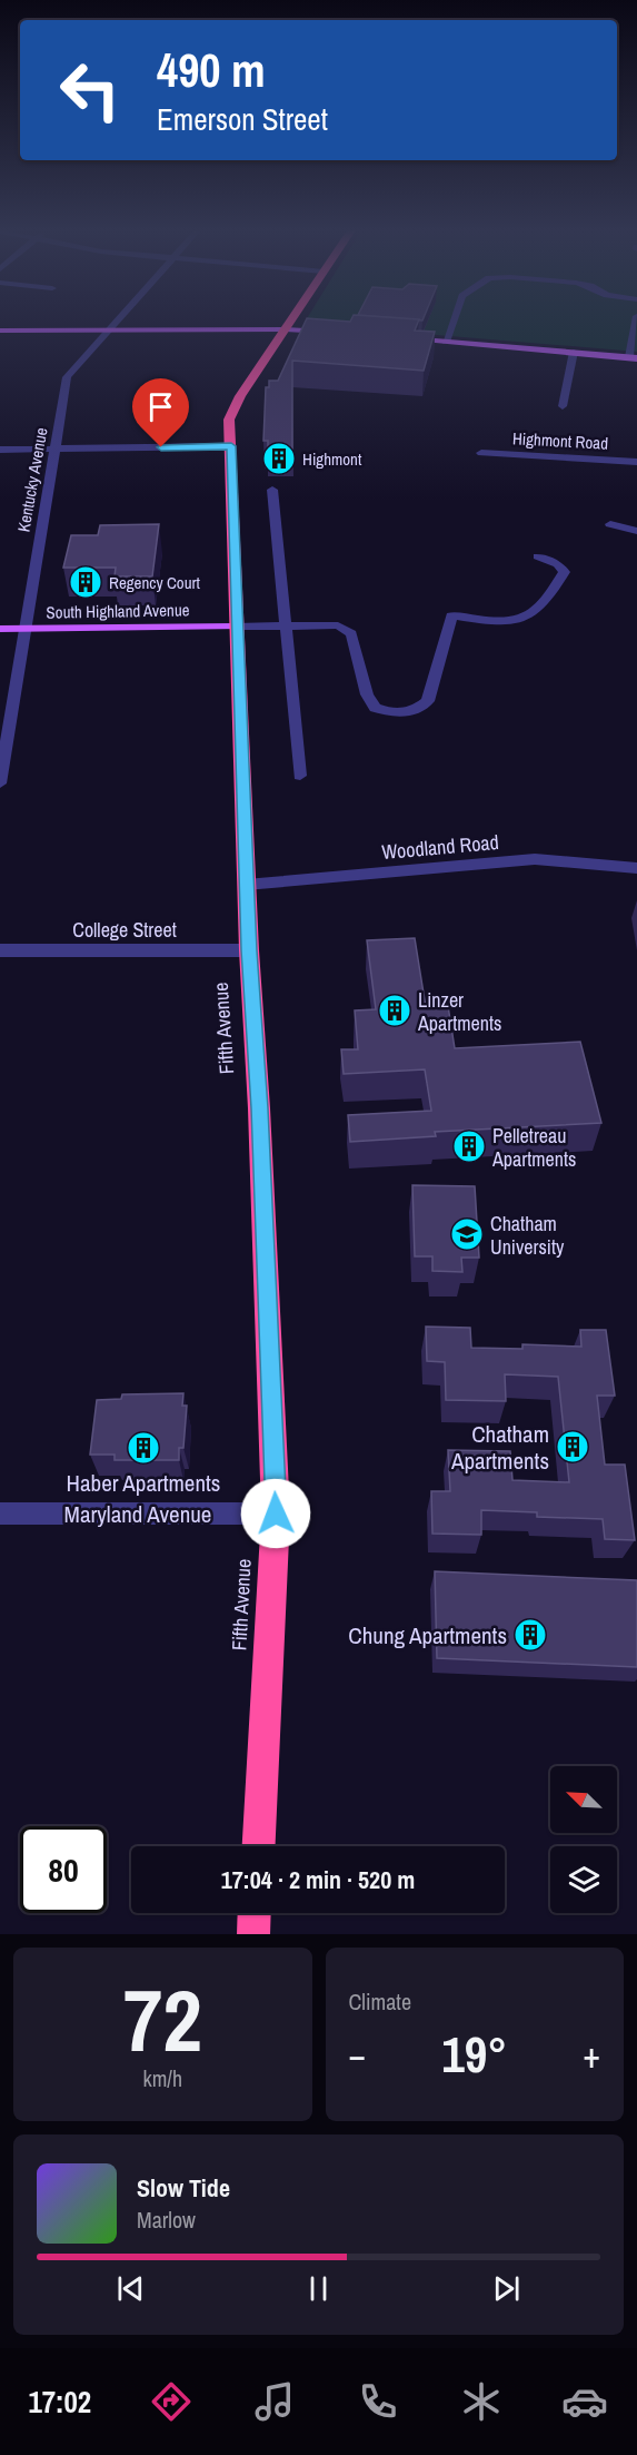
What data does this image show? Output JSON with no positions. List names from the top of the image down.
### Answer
{
  "streets": {
    "highway": ["Fifth Avenue"],
    "main road": ["South Highland Avenue"],
    "street": [
      "Highmont Road",
      "Kentucky Avenue",
      "Woodland Road",
      "College Street",
      "Maryland Avenue"
    ]
  },
  "crossings": [
    ["Kentucky Avenue", "South Highland Avenue"],
    ["South Highland Avenue", "Fifth Avenue"],
    ["Woodland Road", "Fifth Avenue"],
    ["College Street", "Fifth Avenue"],
    ["Fifth Avenue", "Maryland Avenue"]
  ],
  "places": {
    "building": [
      "Highmont",
      "Regency Court",
      "Linzer Apartments",
      "Pelletreau Apartments",
      "Chatham Apartments",
      "Haber Apartments",
      "Chung Apartments"
    ],
    "school or university": ["Chatham University"]
  },
  "north": "top left",
  "page": {
    "turn": ["490 m", "Emerson Street"],
    "limit": "80",
    "trip": "17:04 · 2 min · 520 m",
    "tile": [
      ["72", "km/h"],
      "Climate"
    ],
    "heat": ["−", "19°", "+"],
    "song": ["Slow Tide", "Marlow"],
    "tabs": "17:02"
  }
}
